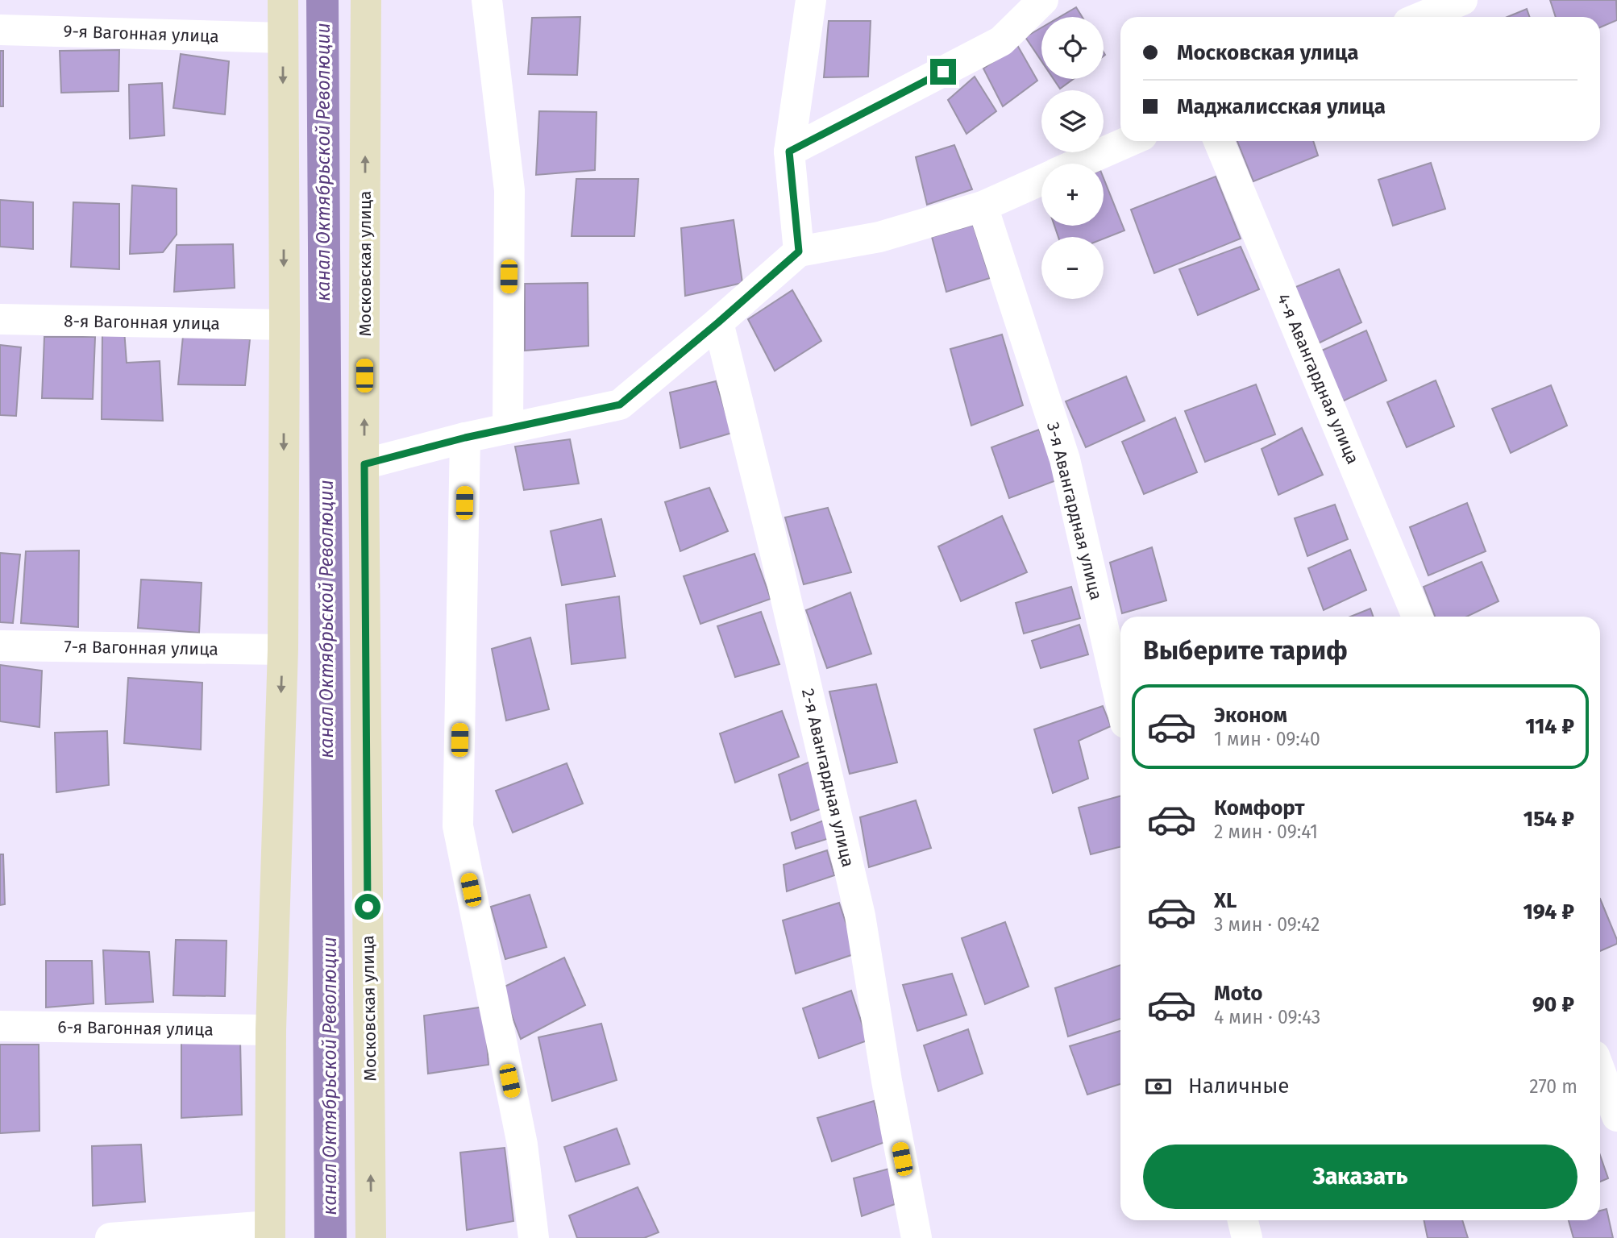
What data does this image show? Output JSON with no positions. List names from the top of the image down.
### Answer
{
  "streets": {
    "main road": ["Московская улица"],
    "street": [
      "9-я Вагонная улица",
      "8-я Вагонная улица",
      "4-я Авангардная улица",
      "3-я Авангардная улица",
      "7-я Вагонная улица",
      "2-я Авангардная улица",
      "6-я Вагонная улица"
    ]
  },
  "water": ["канал Октябрьской Революции"],
  "page": {
    "map_buttons": ["+", "−"],
    "banner": ["Московская улица", "Маджалисская улица"],
    "heading": "Выберите тариф",
    "list": [
      {
        "name": "Эконом",
        "note": "1 мин · 09:40",
        "value": "114 ₽"
      },
      {
        "name": "Комфорт",
        "note": "2 мин · 09:41",
        "value": "154 ₽"
      },
      {
        "name": "XL",
        "note": "3 мин · 09:42",
        "value": "194 ₽"
      },
      {
        "name": "Moto",
        "note": "4 мин · 09:43",
        "value": "90 ₽"
      }
    ],
    "pay": ["Наличные", "270 m"],
    "buttons": "Заказать"
  }
}
